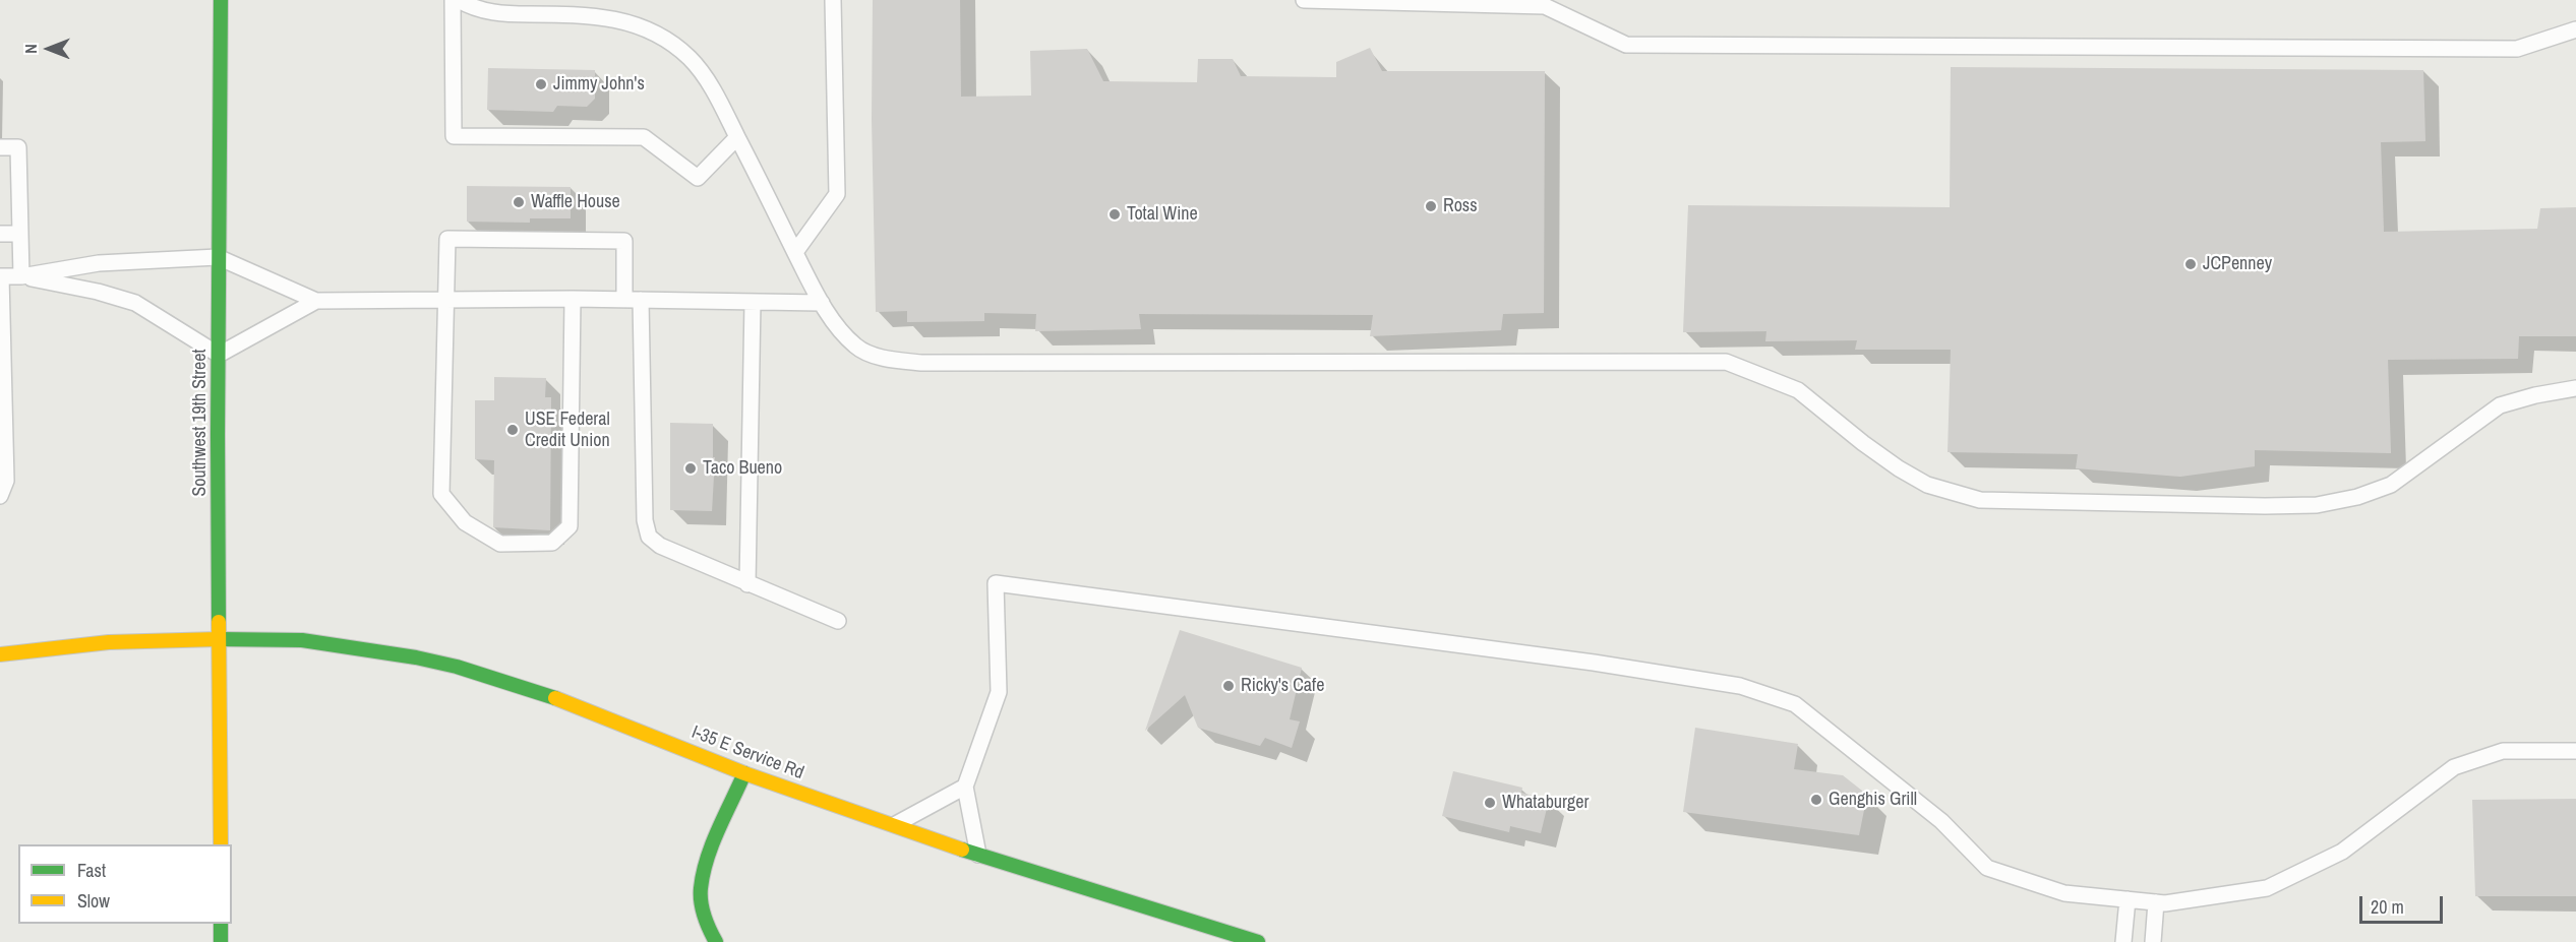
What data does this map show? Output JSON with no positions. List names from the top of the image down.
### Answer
{
  "streets": {
    "main road": ["Southwest 19th Street", "I-35 E Service Rd"]
  },
  "crossings": [
    ["Southwest 19th Street", "I-35 E Service Rd"]
  ],
  "places": [
    "Jimmy John's",
    "Waffle House",
    "Ross",
    "Total Wine",
    "JCPenney",
    "USE Federal Credit Union",
    "Taco Bueno",
    "Ricky's Cafe",
    "Genghis Grill",
    "Whataburger"
  ],
  "legend": ["Fast", "Slow"],
  "scale_bar": "20 m",
  "north": "left"
}
